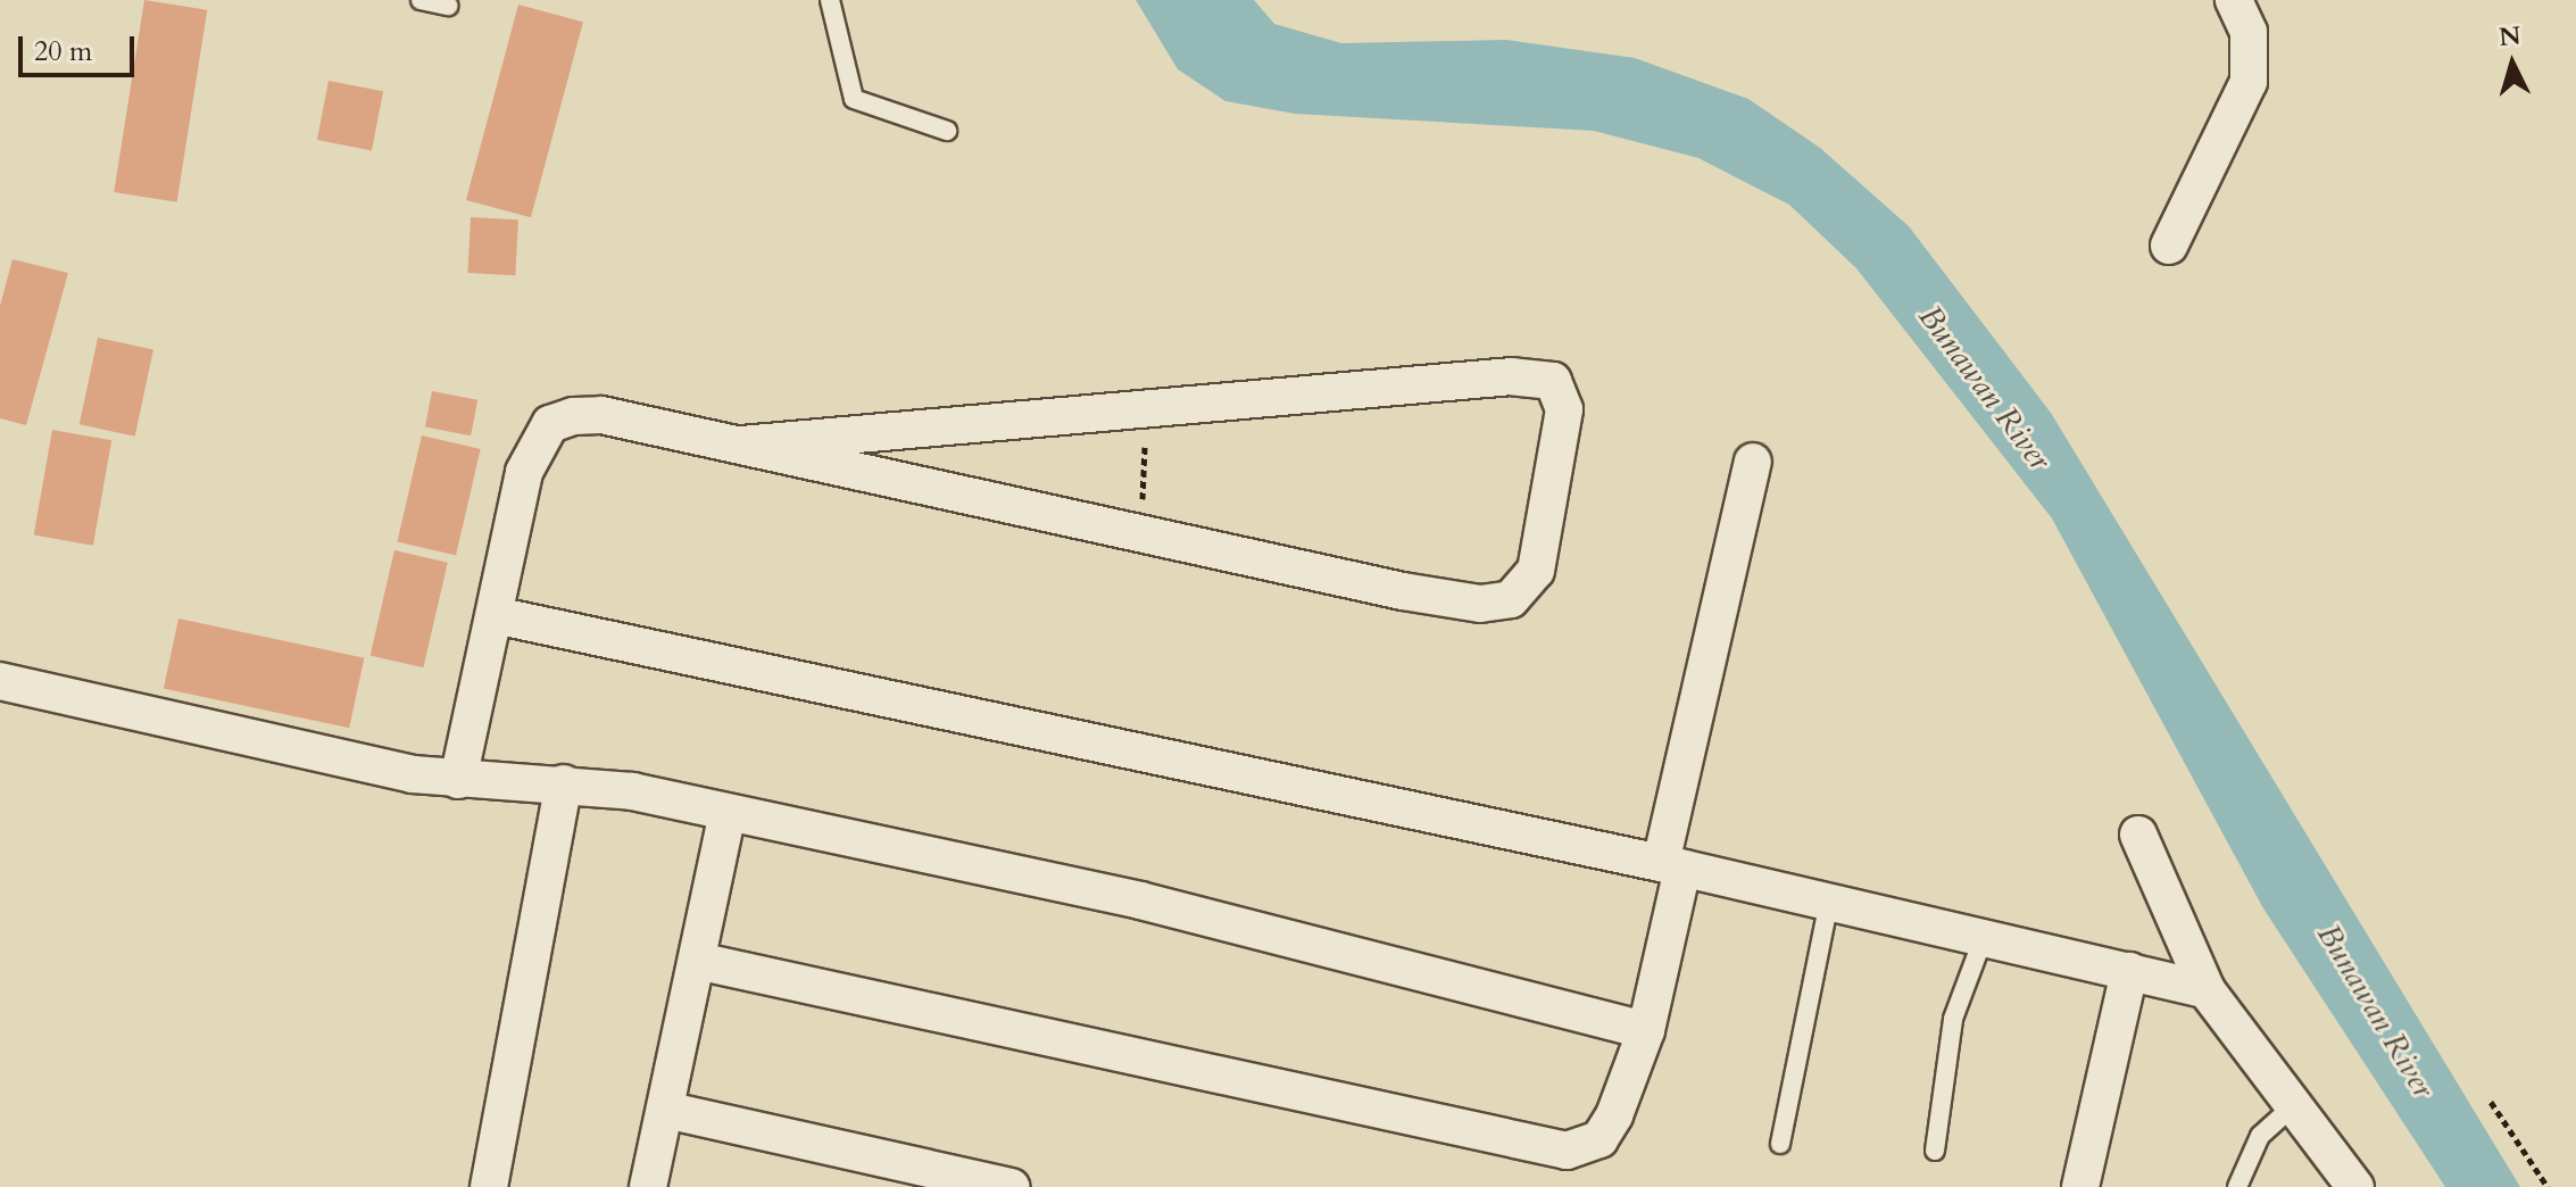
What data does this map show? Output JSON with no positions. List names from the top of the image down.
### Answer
{
  "water": ["Bunawan River"],
  "scale_bar": "20 m",
  "north": "top"
}
